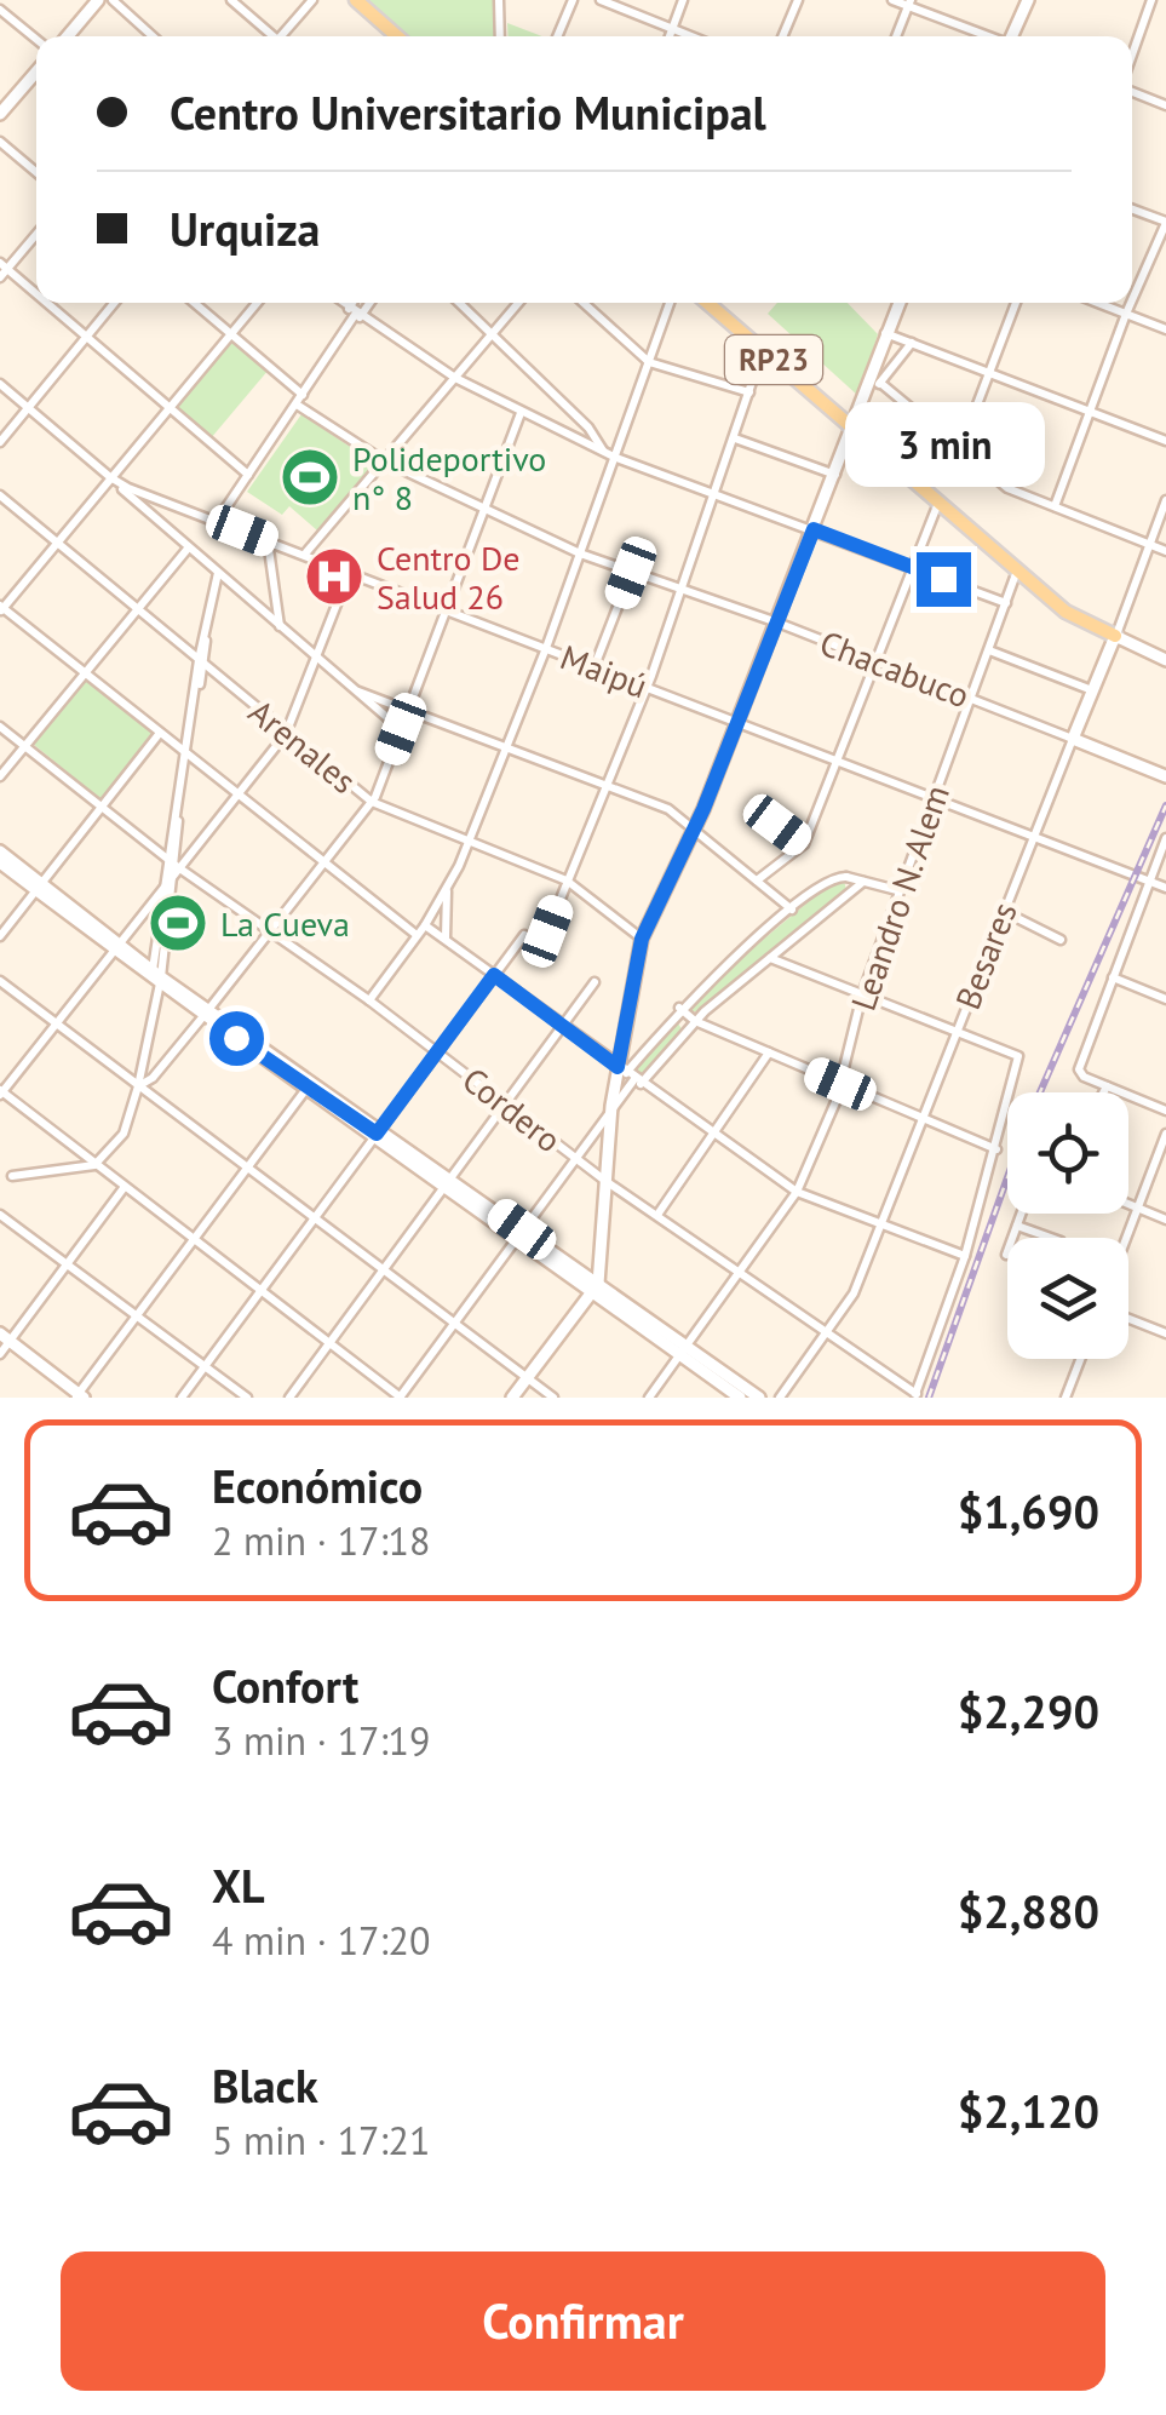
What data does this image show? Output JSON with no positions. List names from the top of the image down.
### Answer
{
  "streets": {
    "main road": ["RP23", "Chacabuco", "Besares"],
    "street": [
      "Maipú",
      "Arenales",
      "Leandro N. Alem",
      "Cordero"
    ]
  },
  "crossings": [
    ["RP23", "Leandro N. Alem"],
    ["RP23", "Besares"],
    ["Chacabuco", "Leandro N. Alem"],
    ["Chacabuco", "Besares"],
    ["Maipú", "Leandro N. Alem"],
    ["Maipú", "Besares"],
    ["Leandro N. Alem", "Cordero"],
    ["Besares", "Cordero"]
  ],
  "places": {
    "sports": ["Polideportivo n° 8", "La Cueva"],
    "hospital": ["Centro De Salud 26"]
  },
  "page": {
    "banner": ["Centro Universitario Municipal", "Urquiza"],
    "bubble": "3 min",
    "list": [
      {
        "name": "Económico",
        "note": "2 min · 17:18",
        "value": "$1,690"
      },
      {
        "name": "Confort",
        "note": "3 min · 17:19",
        "value": "$2,290"
      },
      {
        "name": "XL",
        "note": "4 min · 17:20",
        "value": "$2,880"
      },
      {
        "name": "Black",
        "note": "5 min · 17:21",
        "value": "$2,120"
      }
    ],
    "buttons": "Confirmar"
  }
}
